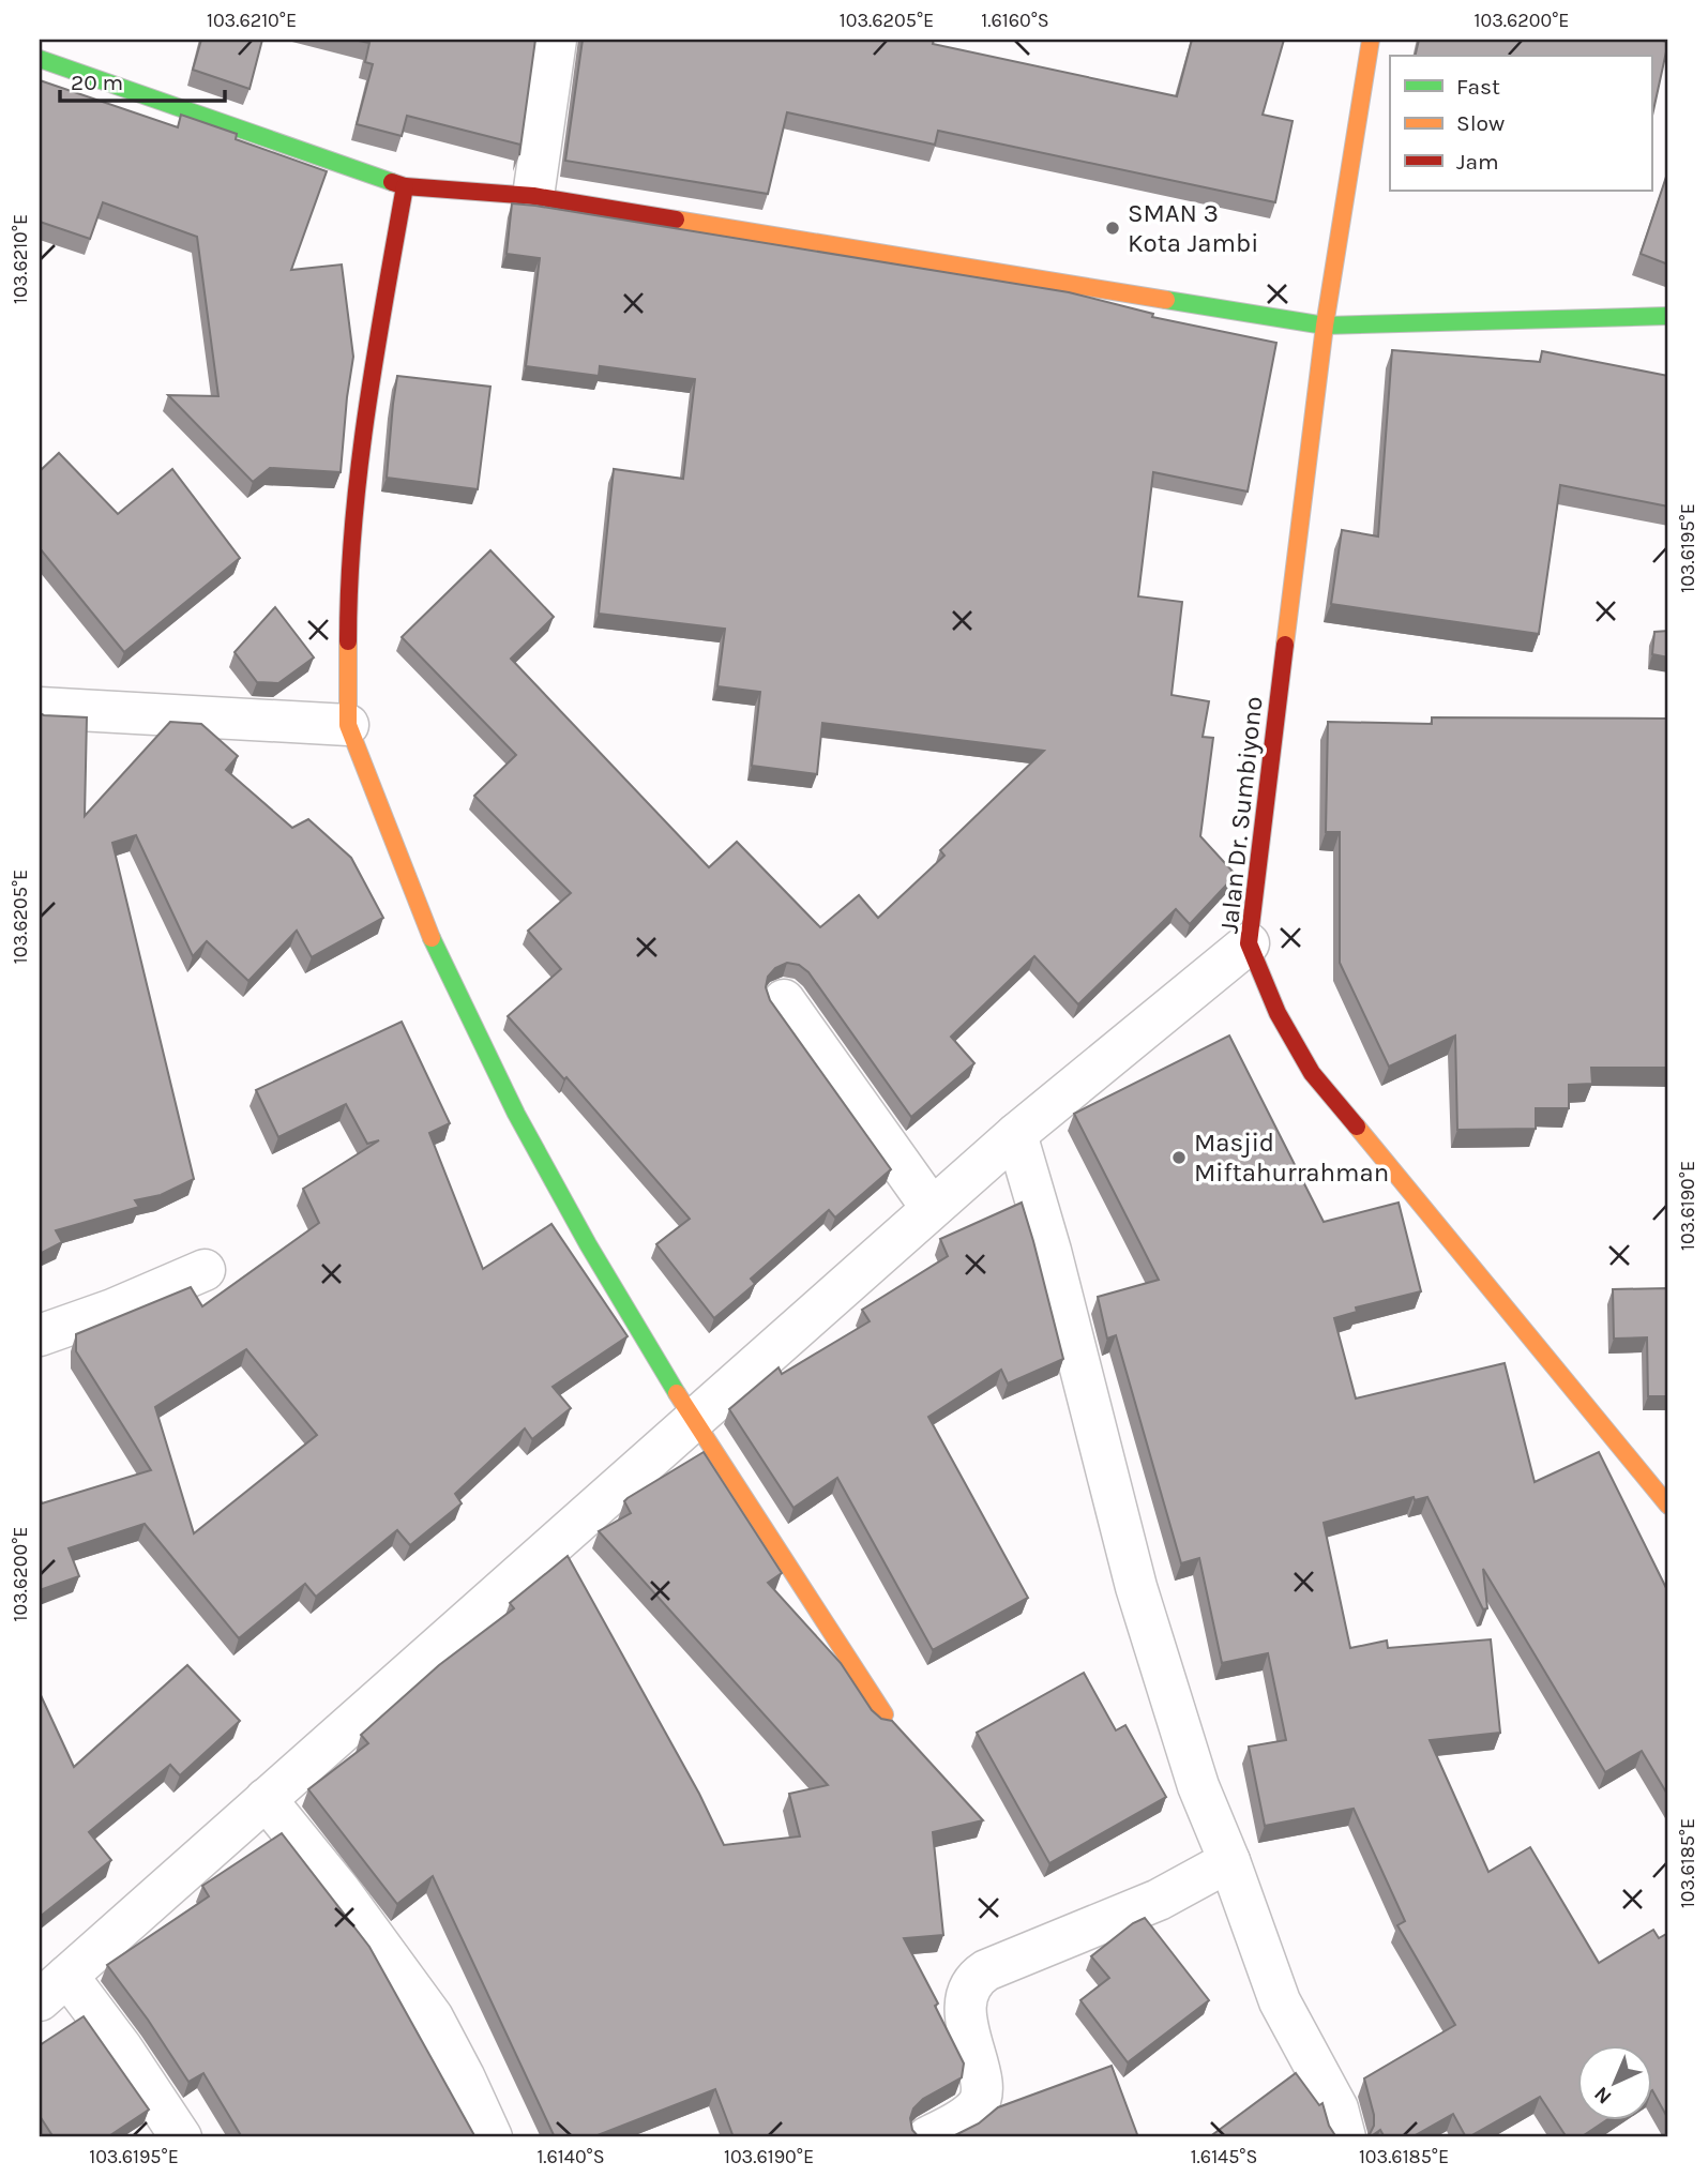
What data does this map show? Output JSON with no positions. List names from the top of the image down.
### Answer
{
  "streets": {
    "street": ["Jalan Dr. Sumbiyono"]
  },
  "places": ["SMAN 3 Kota Jambi", "Masjid Miftahurrahman"],
  "legend": ["Fast", "Slow", "Jam"],
  "scale_bar": "20 m",
  "north": "bottom left",
  "coordinates": [
    "103.6210°E",
    "103.6205°E",
    "1.6160°S",
    "103.6200°E",
    "103.6195°E",
    "103.6190°E",
    "103.6185°E",
    "1.6140°S",
    "1.6145°S"
  ]
}
